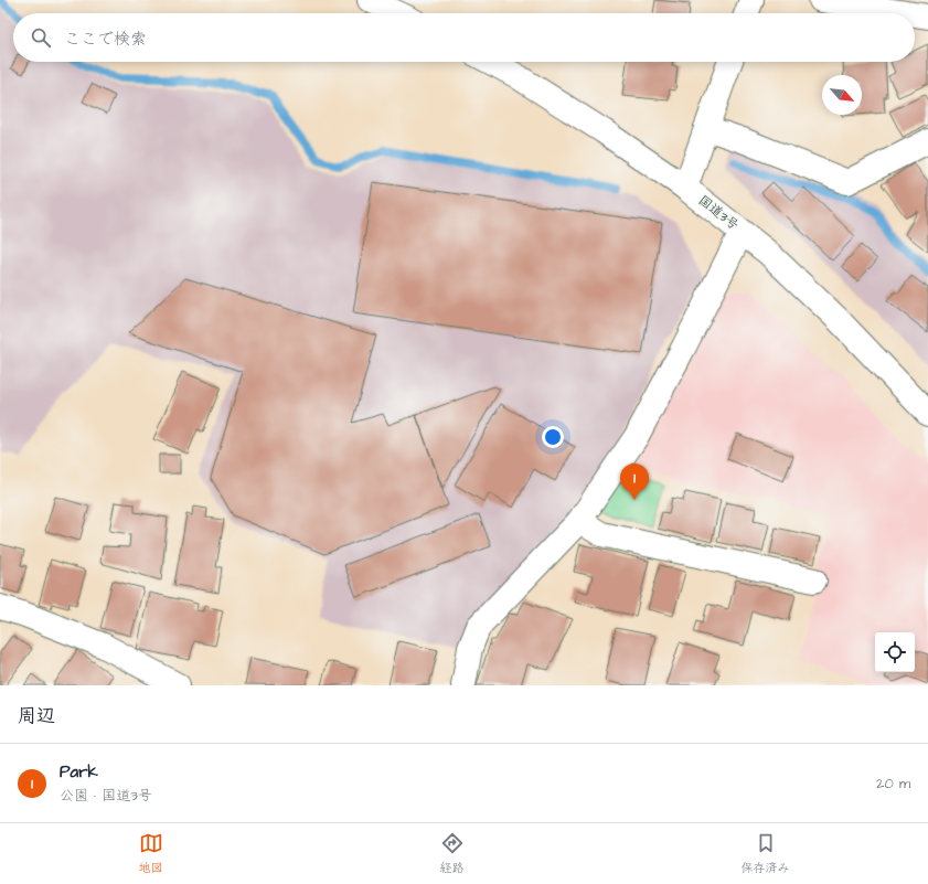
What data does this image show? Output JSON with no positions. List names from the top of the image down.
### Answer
{
  "streets": {
    "main road": ["国道3号"]
  },
  "north": "bottom right",
  "page": {
    "search": "ここで検索",
    "pins": "1",
    "heading": "周辺",
    "list": [
      {
        "mark": "1",
        "name": "Park",
        "note": "公園 · 国道3号",
        "value": "20 m"
      }
    ],
    "nav": ["地図", "経路", "保存済み"]
  }
}
